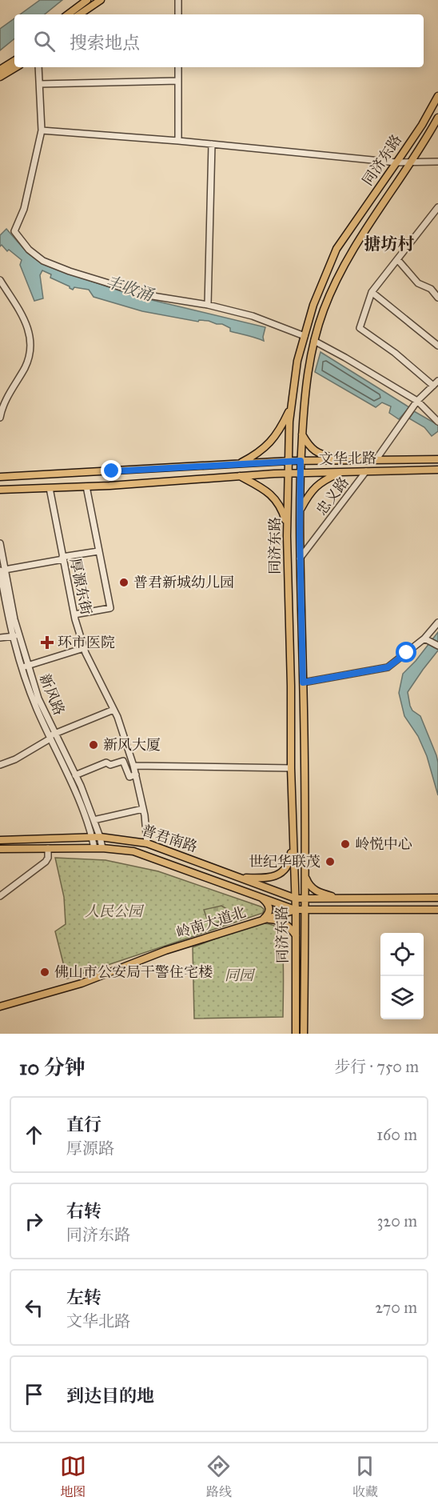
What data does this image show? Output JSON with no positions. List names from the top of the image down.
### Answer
{
  "streets": {
    "main road": [
      "同济东路",
      "文华北路",
      "普君南路",
      "岭南大道北"
    ],
    "street": ["忠义路", "厚源东街", "新风路"]
  },
  "crossings": [
    ["同济东路", "文华北路"],
    ["同济东路", "忠义路"],
    ["同济东路", "普君南路"],
    ["同济东路", "岭南大道北"],
    ["文华北路", "忠义路"],
    ["文华北路", "厚源东街"],
    ["厚源东街", "普君南路"],
    ["新风路", "普君南路"],
    ["普君南路", "岭南大道北"]
  ],
  "districts": ["搪坊村"],
  "water": ["丰收涌"],
  "parks": ["人民公园", "同园"],
  "places": {
    "other": [
      "普君新城幼儿园",
      "新风大厦",
      "岭悦中心",
      "世纪华联茂",
      "佛山市公安局干警住宅楼"
    ],
    "health": ["环市医院"]
  },
  "page": {
    "search": "搜索地点",
    "heading": ["10 分钟", "步行 · 750 m"],
    "list": [
      ["直行", "厚源路", "160 m"],
      ["右转", "同济东路", "320 m"],
      ["左转", "文华北路", "270 m"],
      "到达目的地"
    ],
    "nav": ["地图", "路线", "收藏"]
  }
}
